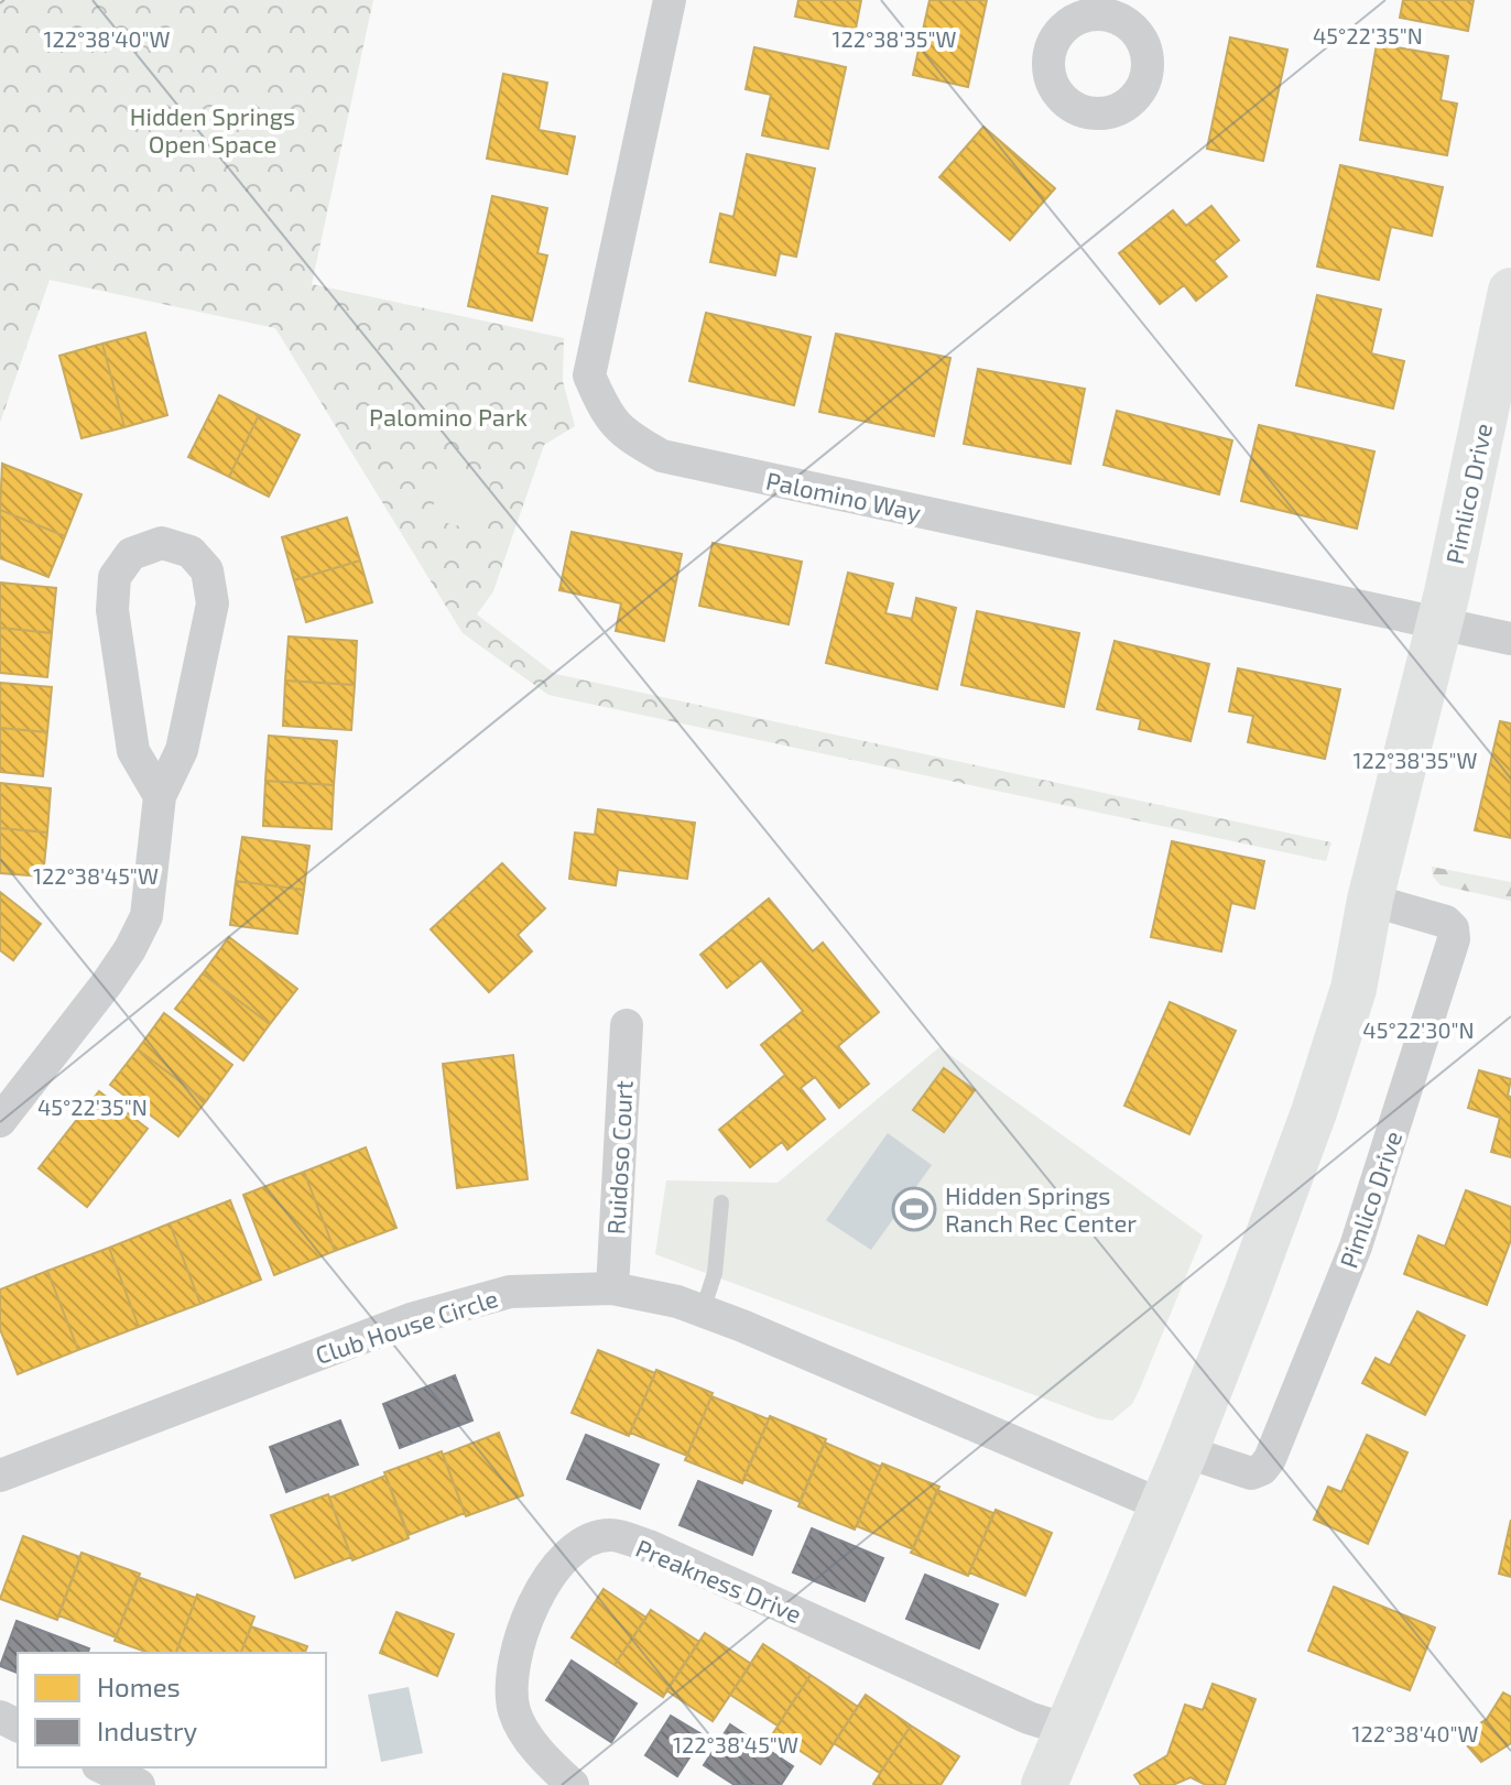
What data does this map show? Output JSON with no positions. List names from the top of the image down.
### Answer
{
  "streets": {
    "street": [
      "Pimlico Drive",
      "Palomino Way",
      "Ruidoso Court",
      "Club House Circle",
      "Preakness Drive"
    ]
  },
  "crossings": [
    ["Pimlico Drive", "Palomino Way"],
    ["Pimlico Drive", "Club House Circle"],
    ["Pimlico Drive", "Preakness Drive"],
    ["Ruidoso Court", "Club House Circle"]
  ],
  "parks": ["Hidden Springs Open Space", "Palomino Park"],
  "places": {
    "sports": ["Hidden Springs Ranch Rec Center"]
  },
  "legend": ["Homes", "Industry"],
  "coordinates": [
    "45°22'35\"N",
    "122°38'40\"W",
    "122°38'35\"W",
    "122°38'45\"W",
    "45°22'30\"N"
  ]
}
